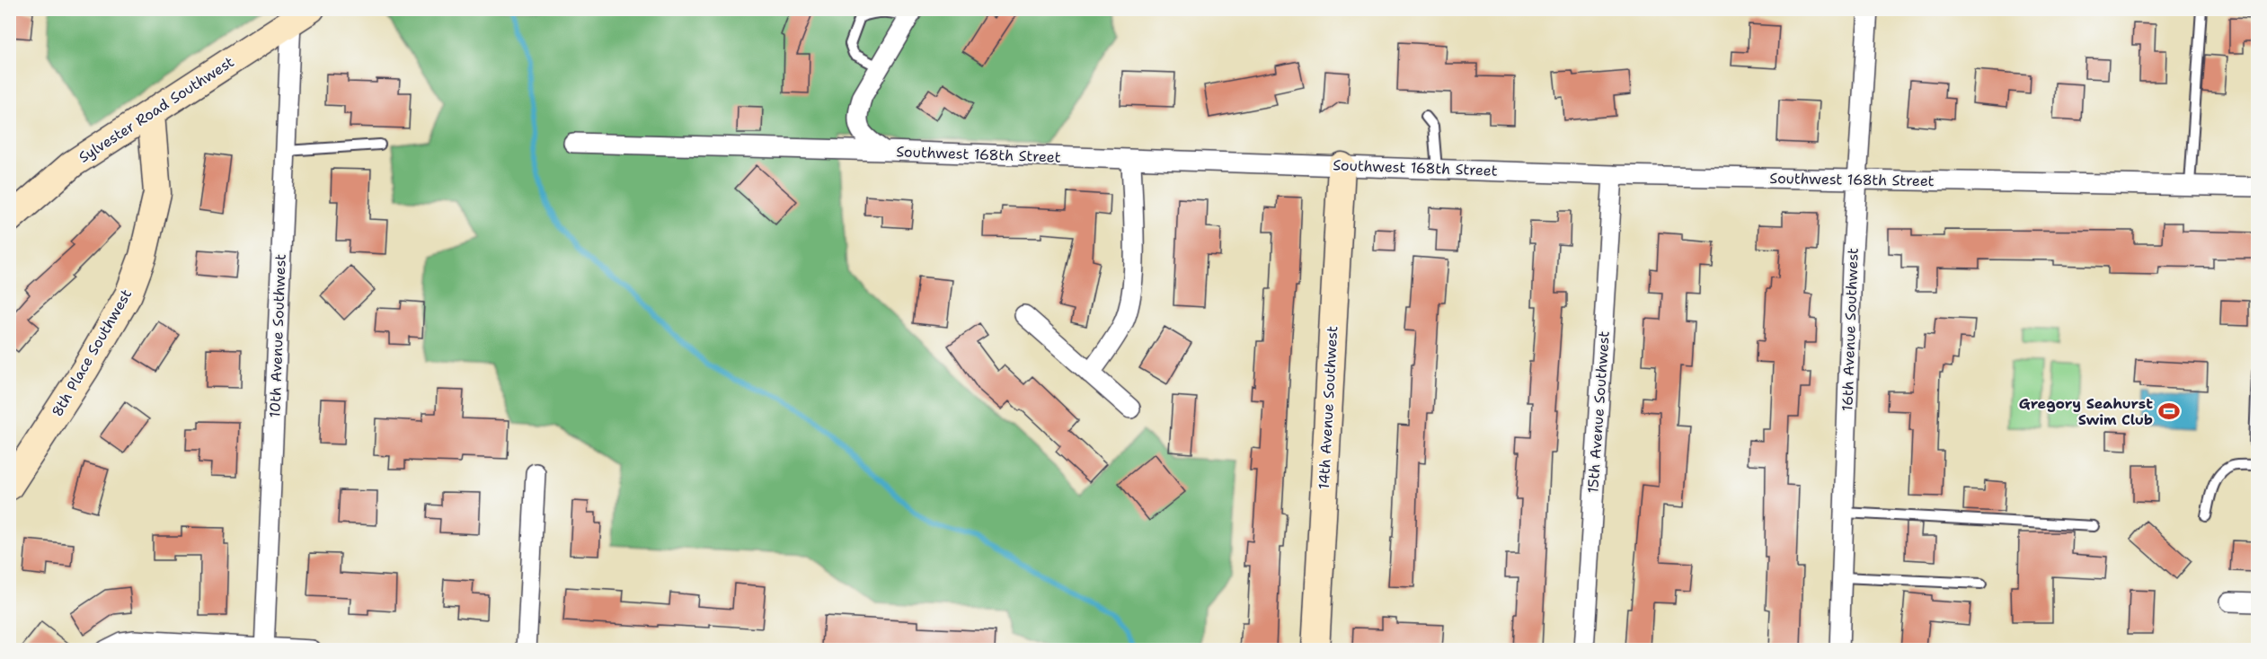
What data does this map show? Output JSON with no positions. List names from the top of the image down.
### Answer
{
  "streets": {
    "street": [
      "Sylvester Road Southwest",
      "Southwest 168th Street",
      "16th Avenue Southwest",
      "10th Avenue Southwest",
      "8th Place Southwest",
      "14th Avenue Southwest",
      "15th Avenue Southwest"
    ]
  },
  "crossings": [
    ["Sylvester Road Southwest", "10th Avenue Southwest"],
    ["Sylvester Road Southwest", "8th Place Southwest"],
    ["Southwest 168th Street", "16th Avenue Southwest"],
    ["Southwest 168th Street", "14th Avenue Southwest"],
    ["Southwest 168th Street", "15th Avenue Southwest"]
  ],
  "places": {
    "sports": ["Gregory Seahurst Swim Club"]
  }
}
